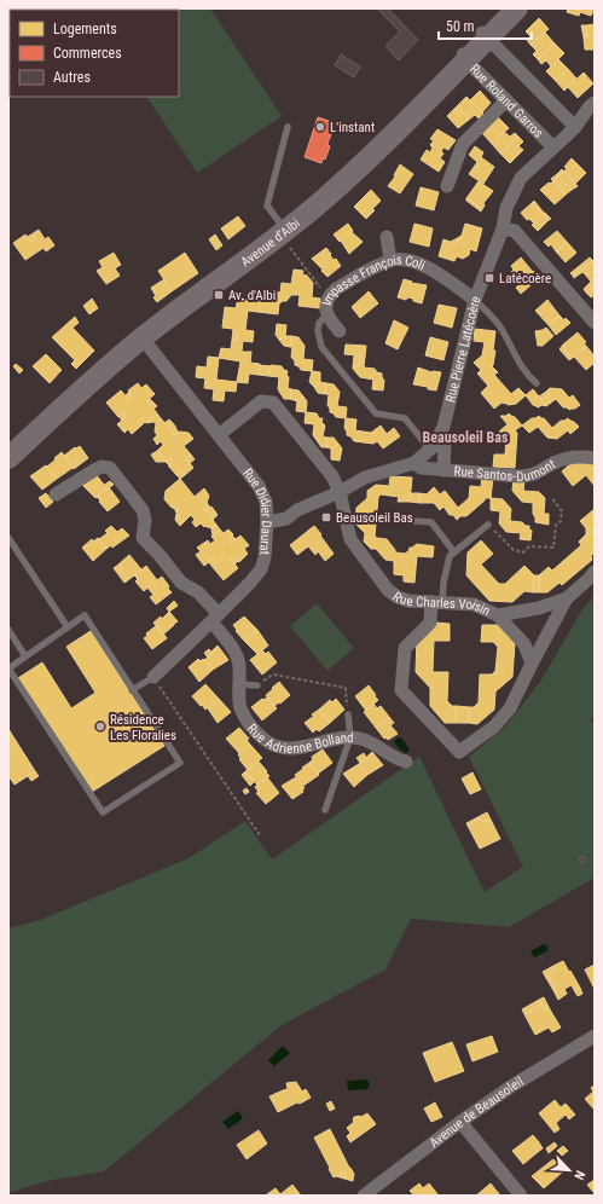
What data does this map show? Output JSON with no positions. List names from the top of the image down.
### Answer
{
  "streets": {
    "main road": ["Avenue d'Albi"],
    "street": [
      "Rue Roland Garros",
      "Impasse François Coli",
      "Rue Pierre Latécoère",
      "Rue Santos-Dumont",
      "Rue Didier Daurat",
      "Rue Charles Voisin",
      "Rue Adrienne Bolland",
      "Avenue de Beausoleil"
    ]
  },
  "crossings": [
    ["Rue Roland Garros", "Avenue d'Albi"],
    ["Rue Roland Garros", "Rue Pierre Latécoère"],
    ["Avenue d'Albi", "Rue Didier Daurat"],
    ["Impasse François Coli", "Rue Pierre Latécoère"],
    ["Rue Pierre Latécoère", "Rue Santos-Dumont"],
    ["Rue Pierre Latécoère", "Rue Didier Daurat"],
    ["Rue Pierre Latécoère", "Rue Charles Voisin"],
    ["Rue Didier Daurat", "Rue Charles Voisin"],
    ["Rue Didier Daurat", "Rue Adrienne Bolland"]
  ],
  "districts": ["Beausoleil Bas"],
  "places": {
    "other": ["L'instant", "Résidence Les Floralies"],
    "transit": ["Latécoère", "Av. d'Albi", "Beausoleil Bas"]
  },
  "legend": ["Logements", "Commerces", "Autres"],
  "scale_bar": "50 m",
  "north": "bottom right"
}
